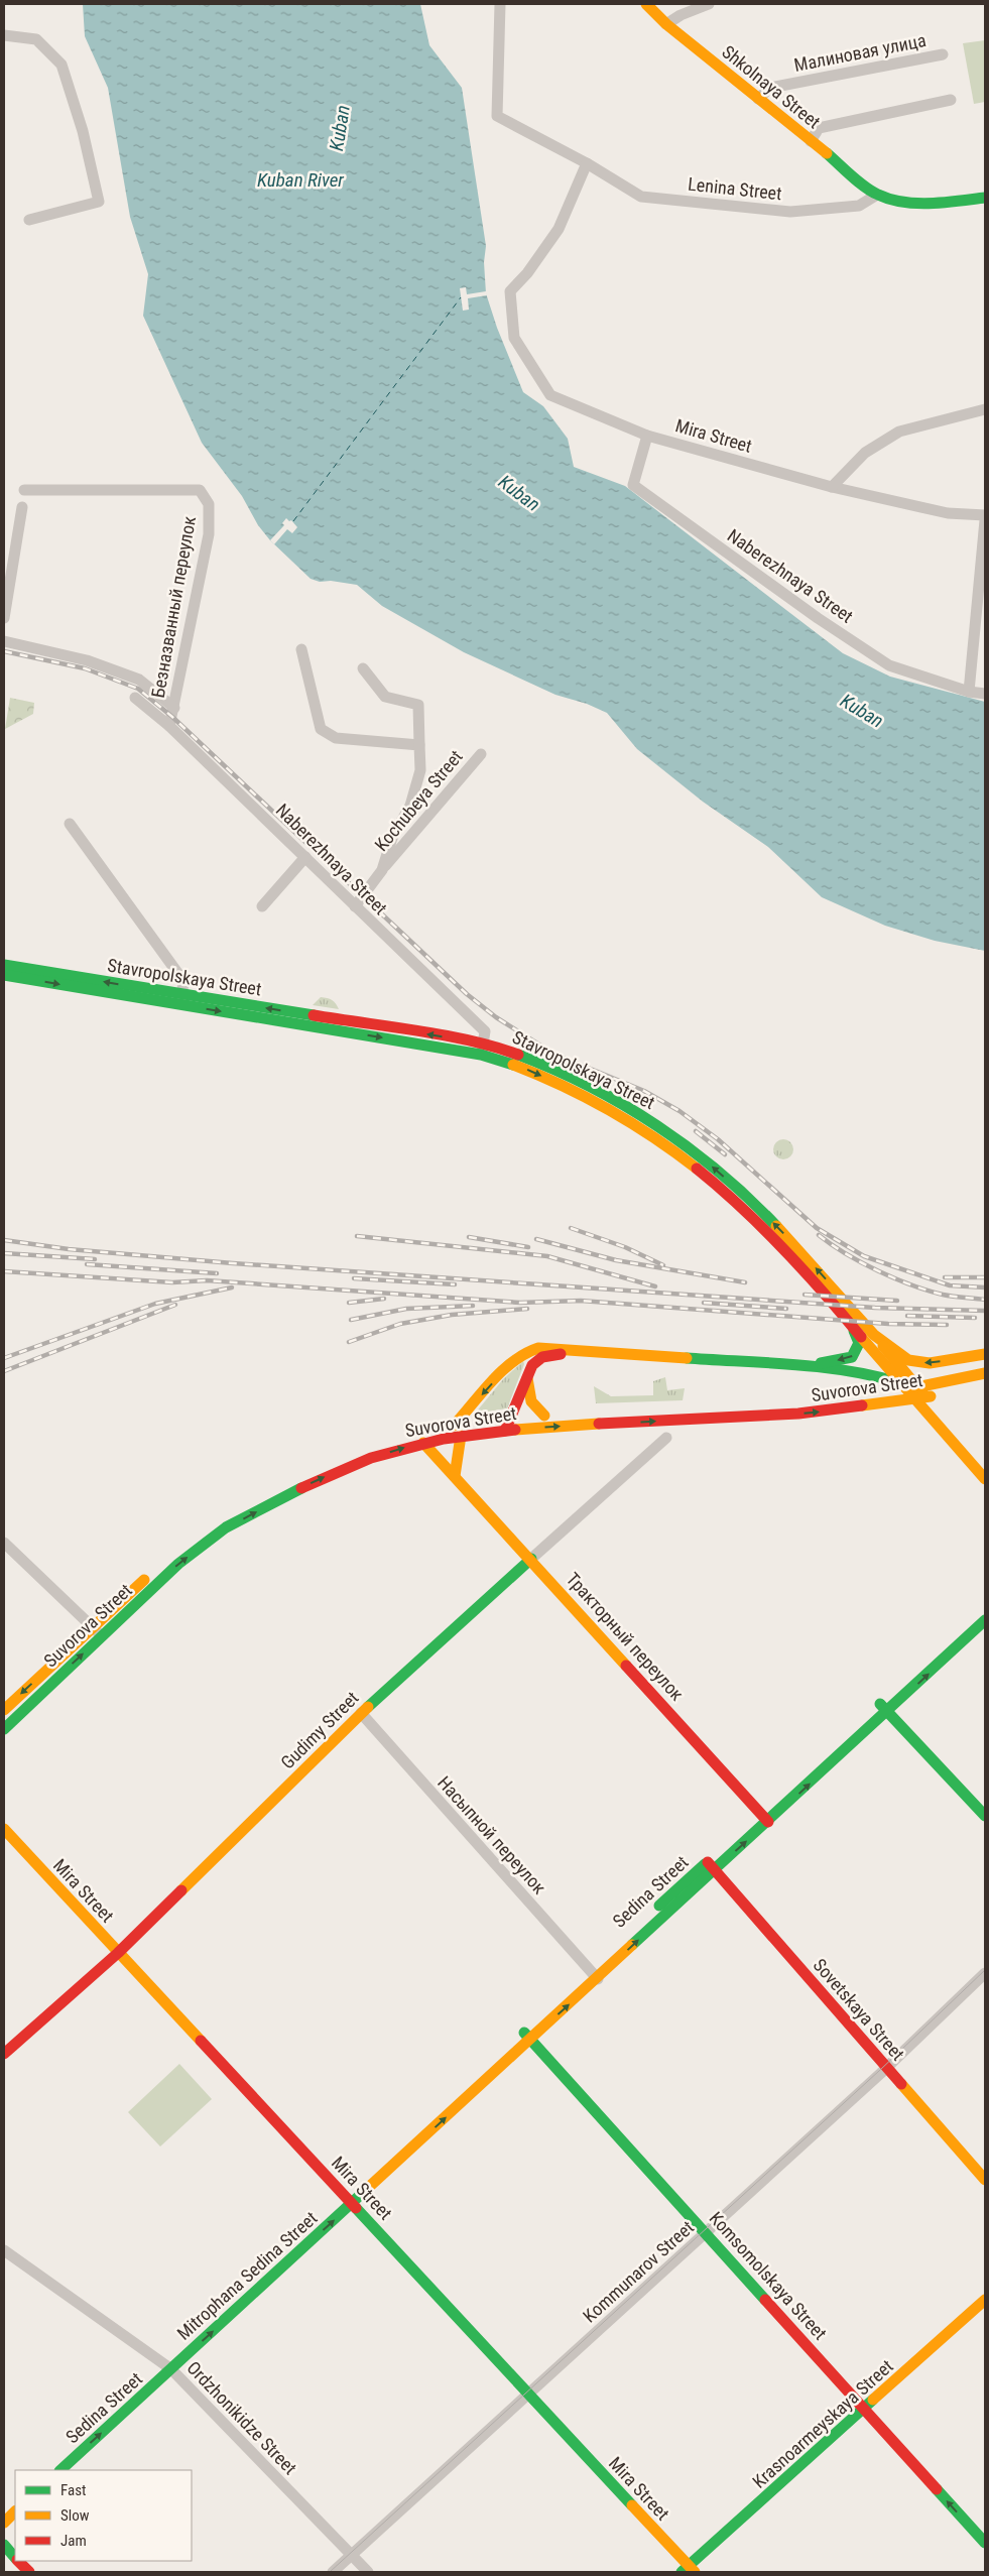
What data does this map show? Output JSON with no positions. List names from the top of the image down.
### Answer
{
  "streets": {
    "main road": [
      "Shkolnaya Street",
      "Mira Street",
      "Stavropolskaya Street",
      "Suvorova Street",
      "Тракторный переулок",
      "Gudimy Street",
      "Sedina Street",
      "Sovetskaya Street",
      "Mitrophana Sedina Street",
      "Komsomolskaya Street",
      "Krasnoarmeyskaya Street"
    ],
    "street": [
      "Малиновая улица",
      "Lenina Street",
      "Naberezhnaya Street",
      "Безназванный переулок",
      "Kochubeya Street",
      "Насыпной переулок",
      "Kommunarov Street",
      "Ordzhonikidze Street"
    ]
  },
  "crossings": [
    ["Малиновая улица", "Shkolnaya Street"],
    ["Shkolnaya Street", "Lenina Street"],
    ["Lenina Street", "Mira Street"],
    ["Mira Street", "Naberezhnaya Street"],
    ["Mira Street", "Gudimy Street"],
    ["Mira Street", "Sedina Street"],
    ["Mira Street", "Kommunarov Street"],
    ["Mira Street", "Mitrophana Sedina Street"],
    ["Mira Street", "Krasnoarmeyskaya Street"],
    ["Naberezhnaya Street", "Безназванный переулок"],
    ["Naberezhnaya Street", "Kochubeya Street"],
    ["Naberezhnaya Street", "Stavropolskaya Street"],
    ["Stavropolskaya Street", "Suvorova Street"],
    ["Suvorova Street", "Тракторный переулок"],
    ["Тракторный переулок", "Gudimy Street"],
    ["Тракторный переулок", "Sedina Street"],
    ["Gudimy Street", "Насыпной переулок"],
    ["Насыпной переулок", "Sedina Street"],
    ["Sedina Street", "Sovetskaya Street"],
    ["Sedina Street", "Mitrophana Sedina Street"],
    ["Sedina Street", "Komsomolskaya Street"],
    ["Sedina Street", "Ordzhonikidze Street"],
    ["Sovetskaya Street", "Kommunarov Street"],
    ["Kommunarov Street", "Komsomolskaya Street"],
    ["Kommunarov Street", "Ordzhonikidze Street"],
    ["Mitrophana Sedina Street", "Ordzhonikidze Street"],
    ["Komsomolskaya Street", "Krasnoarmeyskaya Street"]
  ],
  "one_way": ["Mitrophana Sedina Street"],
  "water": ["Kuban", "Kuban River"],
  "legend": ["Fast", "Slow", "Jam"]
}
